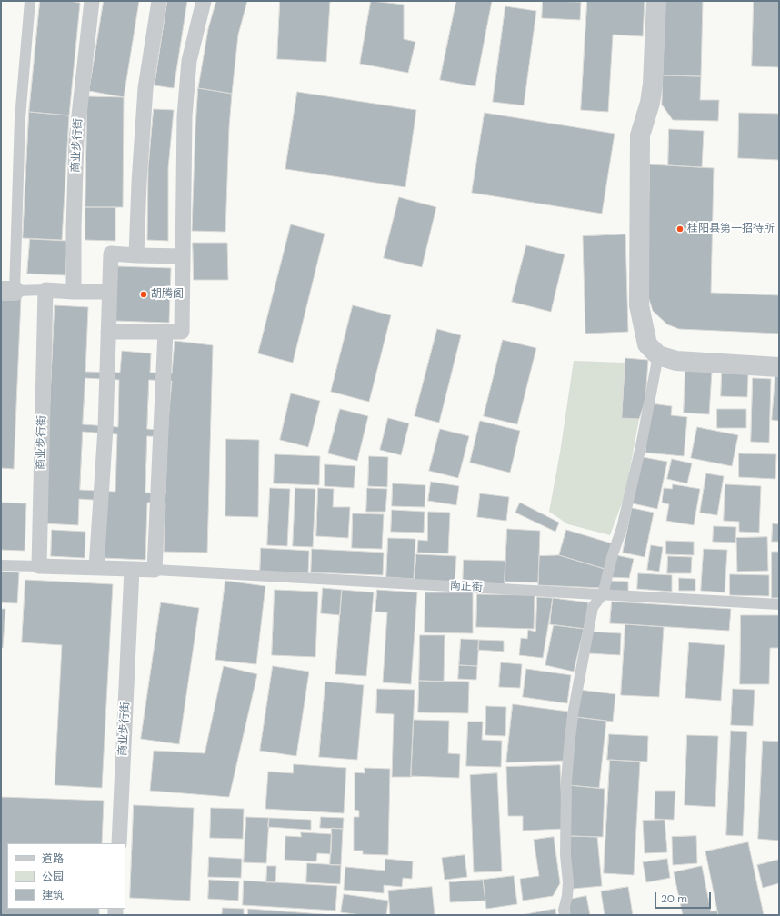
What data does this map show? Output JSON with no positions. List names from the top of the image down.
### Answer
{
  "streets": {
    "street": ["商业步行街"],
    "lane": ["南正街"]
  },
  "places": ["桂阳县第一招待所", "胡腾阁"],
  "legend": ["道路", "公园", "建筑"],
  "scale_bar": "20 m"
}
